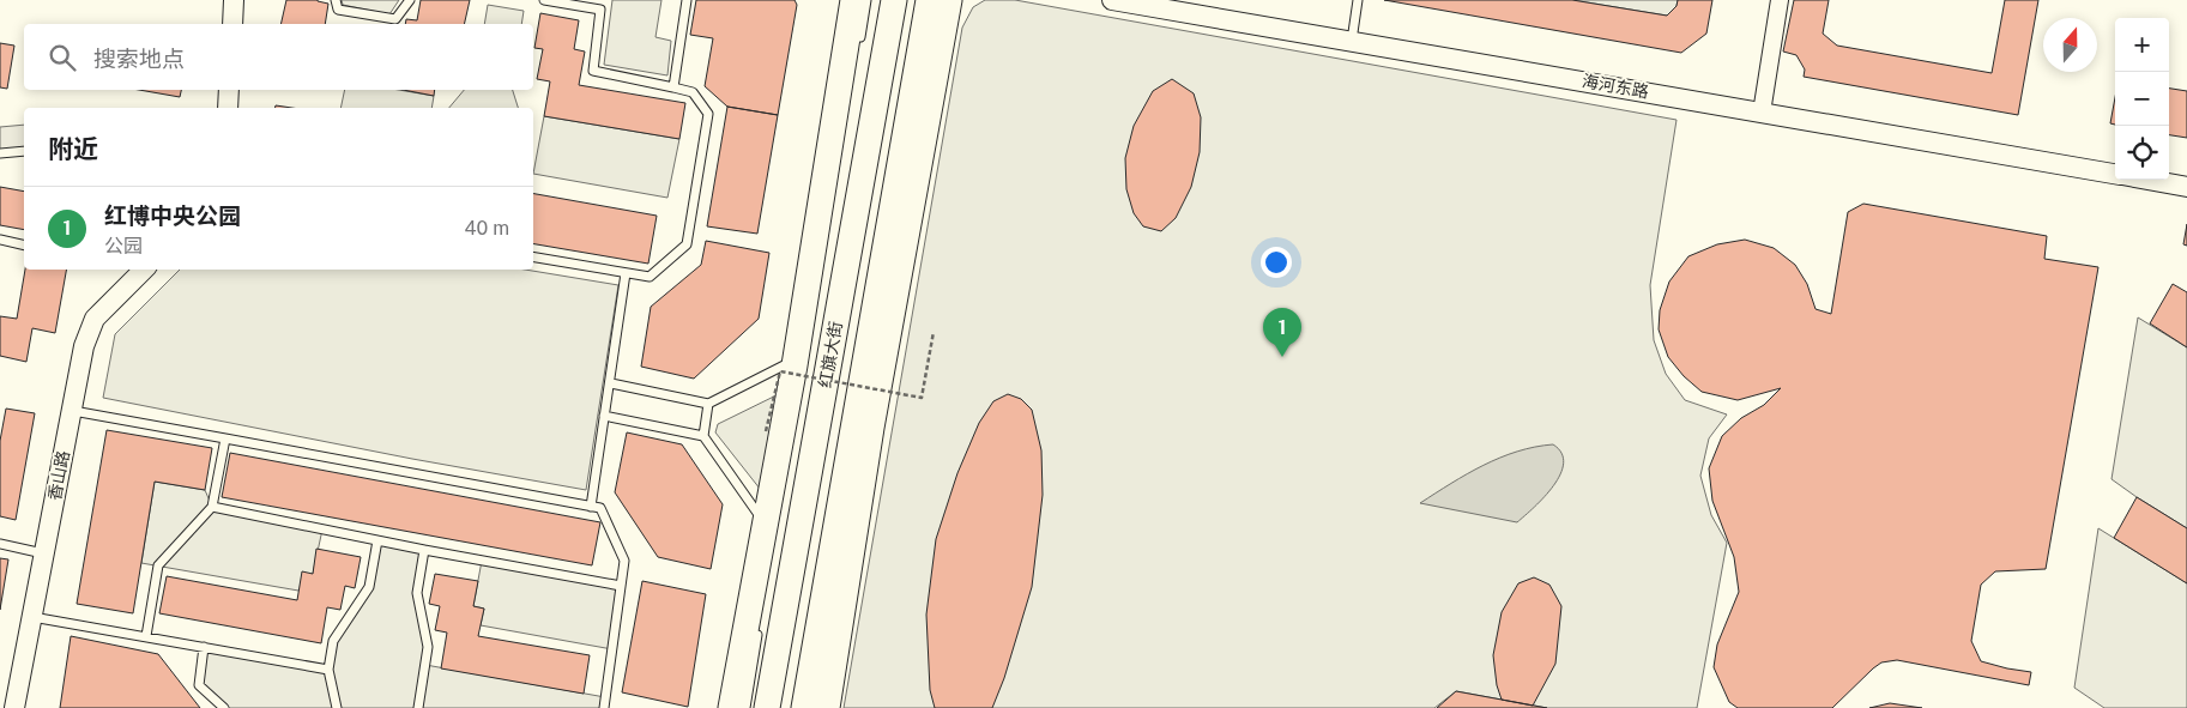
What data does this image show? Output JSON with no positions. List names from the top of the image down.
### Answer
{
  "streets": {
    "main road": ["红旗大街"],
    "street": ["海河东路", "香山路"]
  },
  "north": "top",
  "page": {
    "map_buttons": ["+", "−"],
    "search": "搜索地点",
    "heading": "附近",
    "list": [
      {
        "mark": "1",
        "name": "红博中央公园",
        "note": "公园",
        "value": "40 m"
      }
    ],
    "pins": "1"
  }
}
